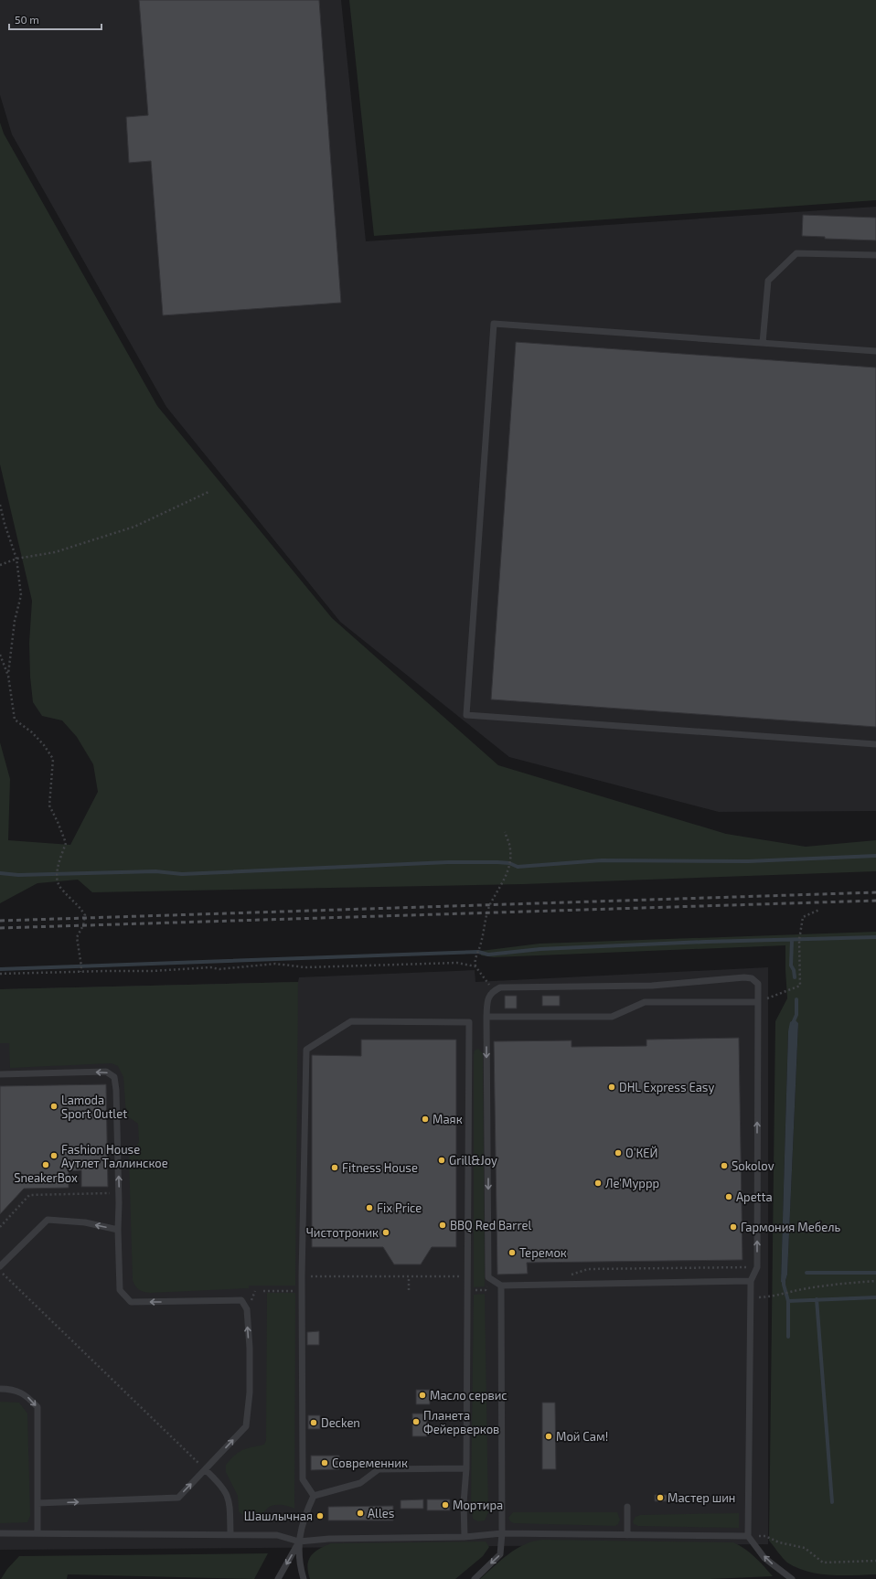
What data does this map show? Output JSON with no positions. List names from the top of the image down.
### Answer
{
  "places": [
    "DHL Express Easy",
    "Lamoda Sport Outlet",
    "Маяк",
    "О’КЕЙ",
    "Fashion House Аутлет Таллинское",
    "Grill&Joy",
    "SneakerBox",
    "Sokolov",
    "Fitness House",
    "Ле'Муррр",
    "Apetta",
    "Fix Price",
    "BBQ Red Barrel",
    "Гармония Мебель",
    "Чистотроник",
    "Теремок",
    "Масло сервис",
    "Планета Фейерверков",
    "Decken",
    "Мой Сам!",
    "Современник",
    "Мастер шин",
    "Мортира",
    "Alles",
    "Шашлычная"
  ],
  "scale_bar": "50 m"
}
